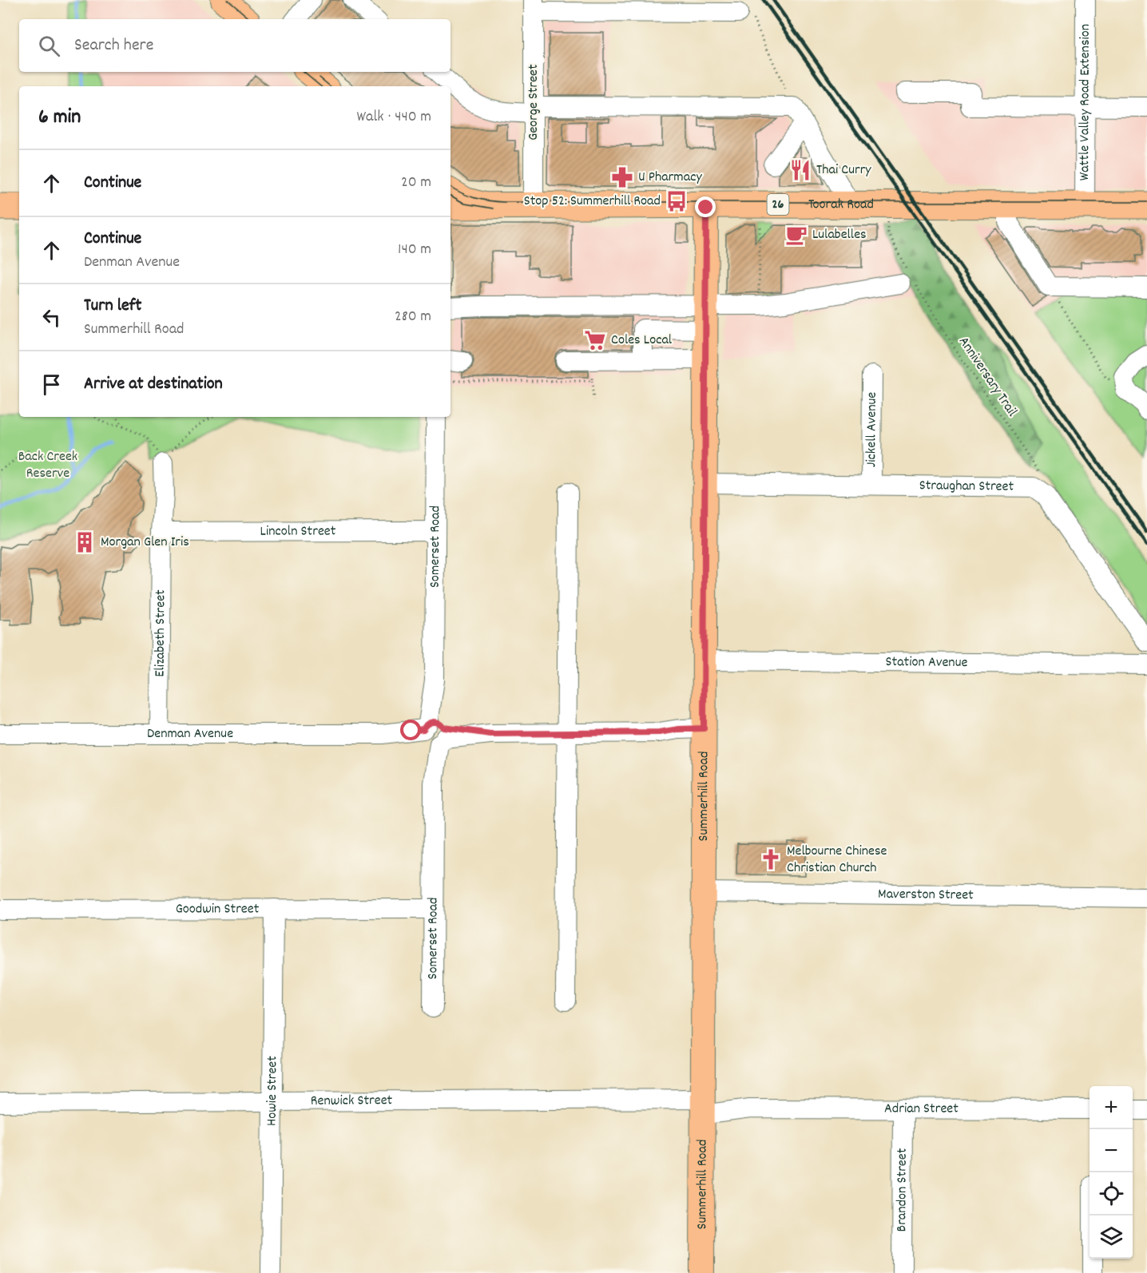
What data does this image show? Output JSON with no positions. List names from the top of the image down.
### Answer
{
  "streets": {
    "highway": ["26", "Toorak Road"],
    "main road": ["Summerhill Road"],
    "street": [
      "George Street",
      "Wattle Valley Road Extension",
      "Jickell Avenue",
      "Straughan Street",
      "Lincoln Street",
      "Somerset Road",
      "Elizabeth Street",
      "Station Avenue",
      "Denman Avenue",
      "Maverston Street",
      "Goodwin Street",
      "Howie Street",
      "Renwick Street",
      "Adrian Street",
      "Brandon Street"
    ],
    "path": ["Anniversary Trail"]
  },
  "crossings": [
    ["George Street", "Toorak Road"],
    ["Wattle Valley Road Extension", "Toorak Road"],
    ["Toorak Road", "Summerhill Road"],
    ["Jickell Avenue", "Straughan Street"],
    ["Straughan Street", "Summerhill Road"],
    ["Lincoln Street", "Somerset Road"],
    ["Lincoln Street", "Elizabeth Street"],
    ["Somerset Road", "Denman Avenue"],
    ["Somerset Road", "Goodwin Street"],
    ["Elizabeth Street", "Denman Avenue"],
    ["Station Avenue", "Summerhill Road"],
    ["Denman Avenue", "Summerhill Road"],
    ["Summerhill Road", "Maverston Street"],
    ["Summerhill Road", "Renwick Street"],
    ["Summerhill Road", "Adrian Street"],
    ["Goodwin Street", "Howie Street"],
    ["Howie Street", "Renwick Street"],
    ["Renwick Street", "Adrian Street"],
    ["Adrian Street", "Brandon Street"]
  ],
  "parks": ["Back Creek Reserve"],
  "places": {
    "restaurant": ["Thai Curry"],
    "pharmacy": ["U Pharmacy"],
    "bus stop": ["Stop 52: Summerhill Road"],
    "cafe": ["Lulabelles"],
    "supermarket": ["Coles Local"],
    "building": ["Morgan Glen Iris"],
    "church": ["Melbourne Chinese Christian Church"]
  },
  "page": {
    "search": "Search here",
    "heading": ["6 min", "Walk · 440 m"],
    "list": [
      ["Continue", "20 m"],
      ["Continue", "Denman Avenue", "140 m"],
      ["Turn left", "Summerhill Road", "280 m"],
      "Arrive at destination"
    ],
    "map_buttons": ["+", "−"]
  }
}
